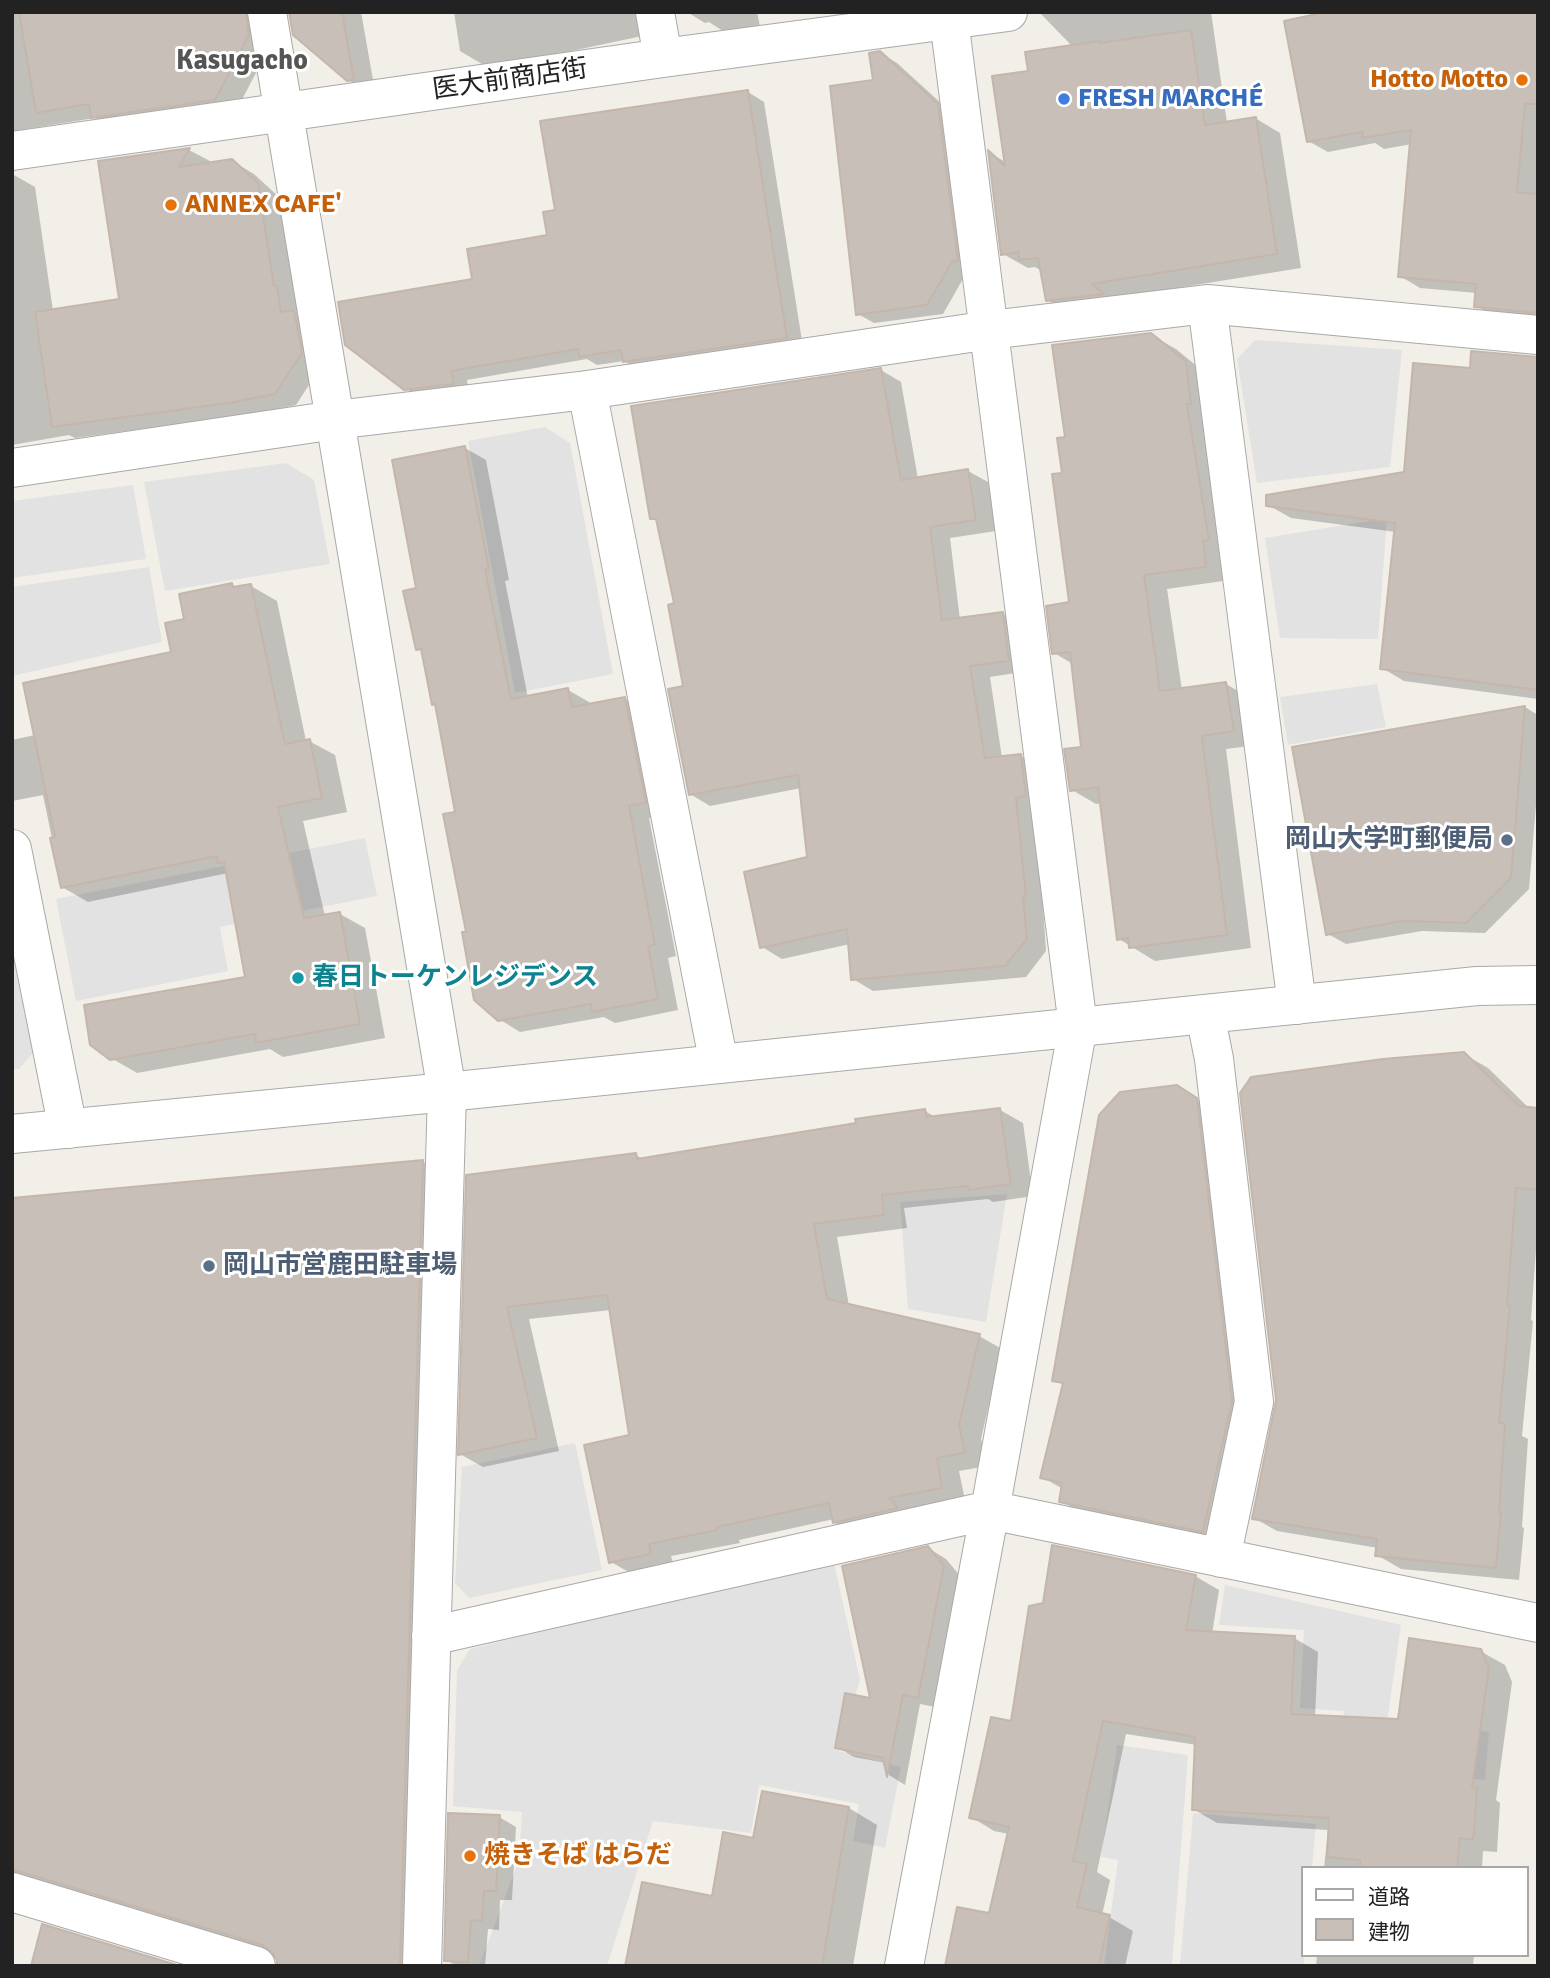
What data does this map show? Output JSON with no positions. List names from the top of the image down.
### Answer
{
  "streets": {
    "street": ["医大前商店街"]
  },
  "districts": ["Kasugacho"],
  "places": [
    "Hotto Motto",
    "FRESH MARCHÉ",
    "ANNEX CAFE'",
    "岡山大学町郵便局",
    "春日トーケンレジデンス",
    "岡山市営鹿田駐車場",
    "焼きそば はらだ"
  ],
  "legend": ["道路", "建物"]
}
